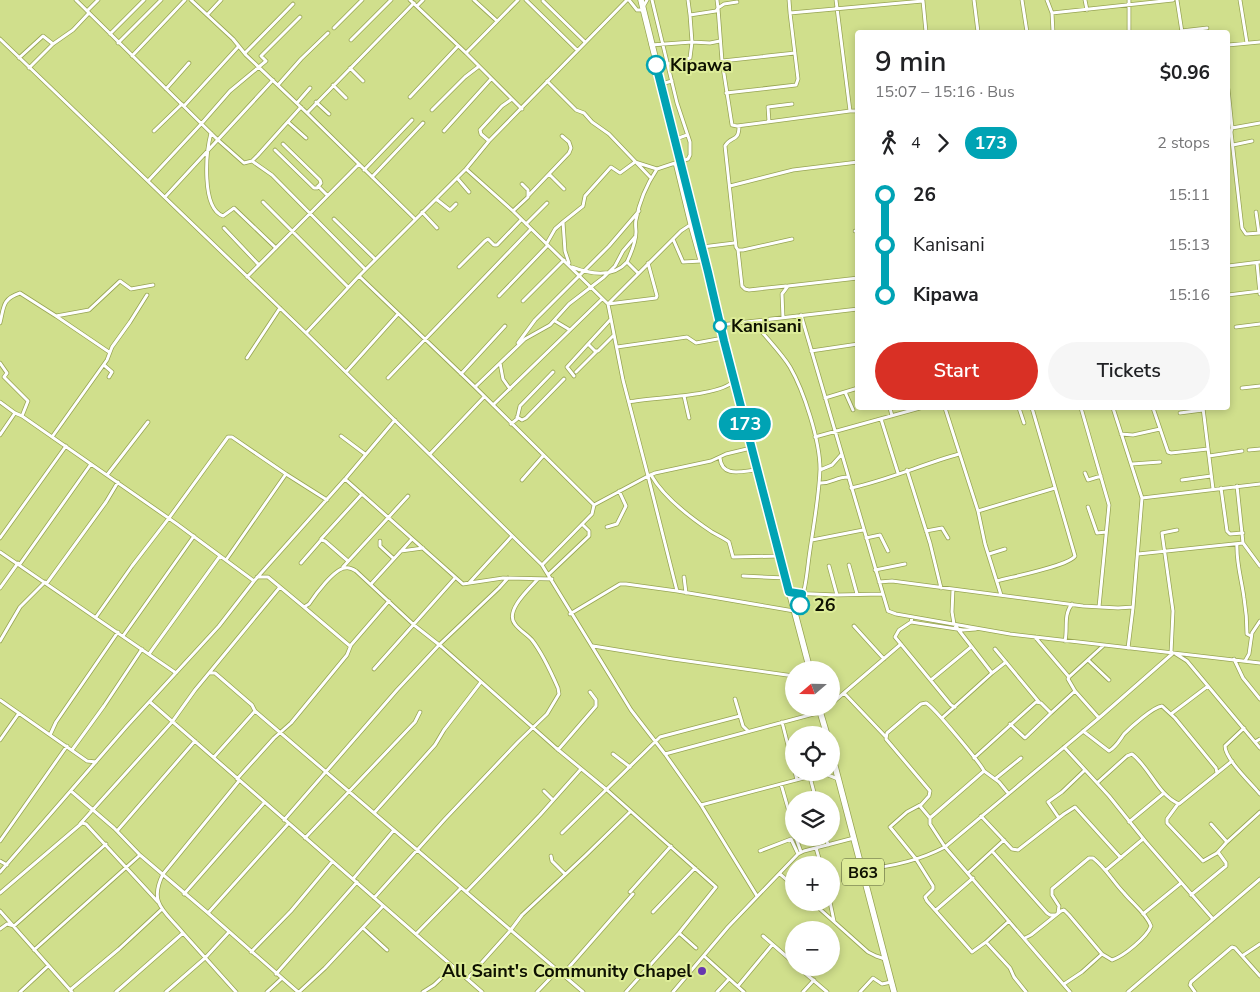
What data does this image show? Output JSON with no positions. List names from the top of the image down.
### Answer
{
  "streets": {
    "highway": ["B63"]
  },
  "places": [
    "Kipawa",
    "Kanisani",
    "26",
    "All Saint's Community Chapel"
  ],
  "lines": ["bus line 173"],
  "north": "left",
  "page": {
    "on_map": "173",
    "heading": ["9 min", "15:07 – 15:16 · Bus", "$0.96"],
    "legs": ["4", "173", "2 stops"],
    "list": [
      {
        "name": "26",
        "value": "15:11"
      },
      {
        "name": "Kanisani",
        "value": "15:13"
      },
      {
        "name": "Kipawa",
        "value": "15:16"
      }
    ],
    "buttons": ["Start", "Tickets"],
    "map_buttons": ["+", "−"]
  }
}
